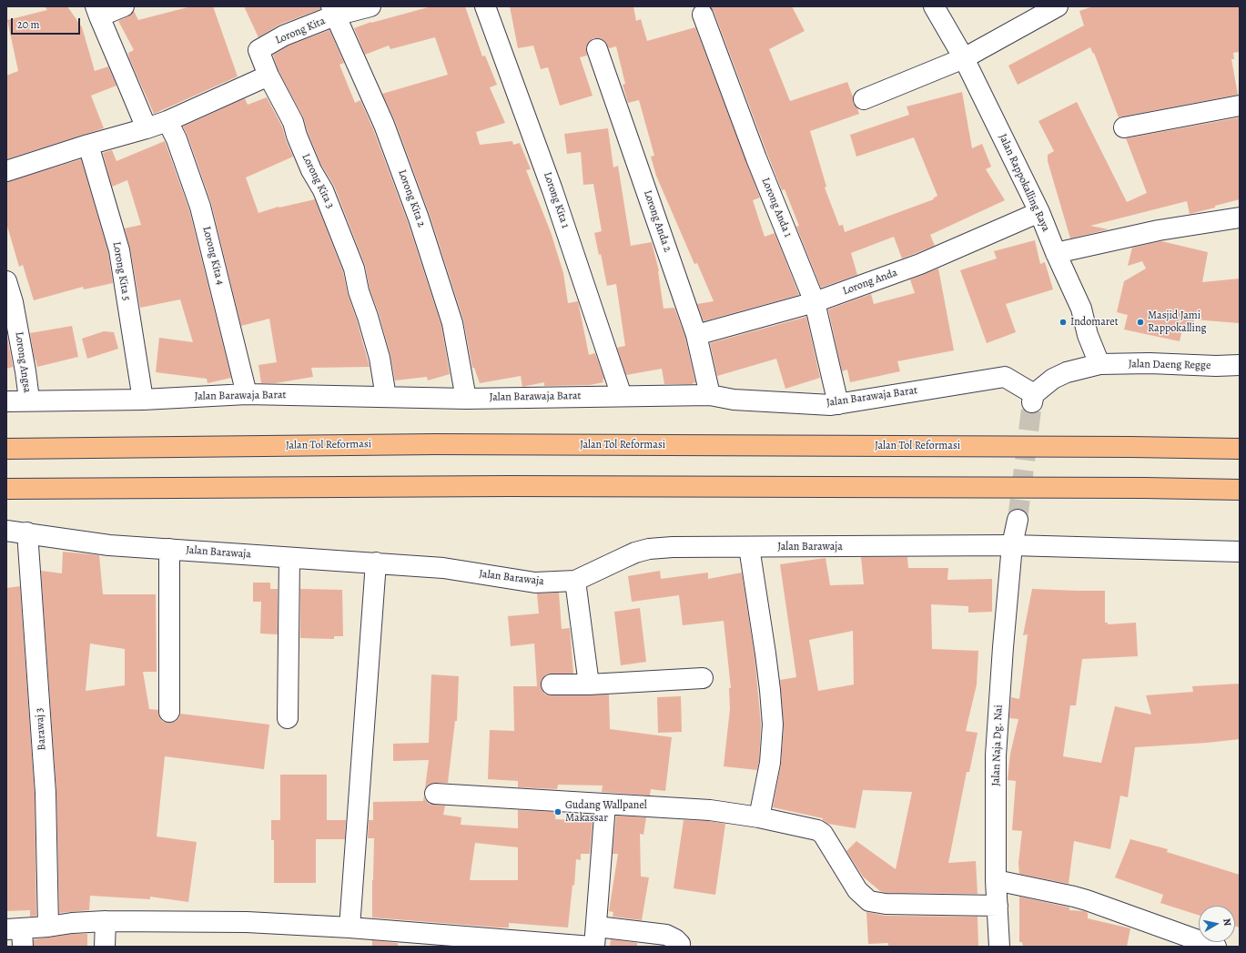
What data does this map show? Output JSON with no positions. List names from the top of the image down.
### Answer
{
  "streets": {
    "highway": ["Jalan Tol Reformasi"],
    "street": [
      "Lorong Kita",
      "Lorong Kita 3",
      "Jalan Rappokalling Raya",
      "Lorong Kita 2",
      "Lorong Kita 1",
      "Lorong Anda 1",
      "Lorong Anda 2",
      "Lorong Kita 4",
      "Lorong Kita 5",
      "Lorong Anda",
      "Lorong Angsa",
      "Jalan Daeng Regge",
      "Jalan Barawaja Barat",
      "Jalan Barawaja",
      "Barawaj 3",
      "Jalan Naja Dg. Nai"
    ]
  },
  "crossings": [
    ["Lorong Kita", "Lorong Kita 3"],
    ["Lorong Kita", "Lorong Kita 2"],
    ["Lorong Kita 3", "Jalan Barawaja Barat"],
    ["Jalan Rappokalling Raya", "Lorong Anda"],
    ["Jalan Rappokalling Raya", "Jalan Daeng Regge"],
    ["Lorong Kita 2", "Jalan Barawaja Barat"],
    ["Lorong Kita 1", "Jalan Barawaja Barat"],
    ["Lorong Anda 1", "Lorong Anda"],
    ["Lorong Anda 1", "Jalan Barawaja Barat"],
    ["Lorong Anda 2", "Lorong Anda"],
    ["Lorong Anda 2", "Jalan Barawaja Barat"],
    ["Lorong Kita 4", "Jalan Barawaja Barat"],
    ["Lorong Kita 5", "Jalan Barawaja Barat"],
    ["Lorong Angsa", "Jalan Barawaja Barat"],
    ["Jalan Daeng Regge", "Jalan Barawaja Barat"],
    ["Jalan Barawaja", "Barawaj 3"],
    ["Jalan Barawaja", "Jalan Naja Dg. Nai"]
  ],
  "places": ["Indomaret", "Masjid Jami Rappokalling", "Gudang Wallpanel Makassar"],
  "scale_bar": "20 m",
  "north": "right"
}
